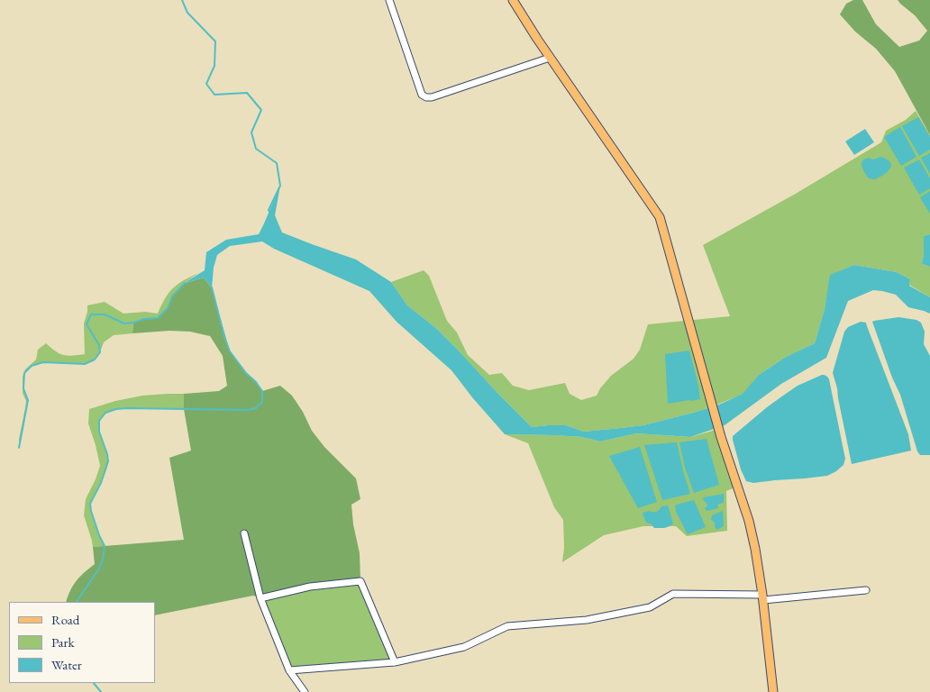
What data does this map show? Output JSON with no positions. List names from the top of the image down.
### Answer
{
  "legend": ["Road", "Park", "Water"]
}
